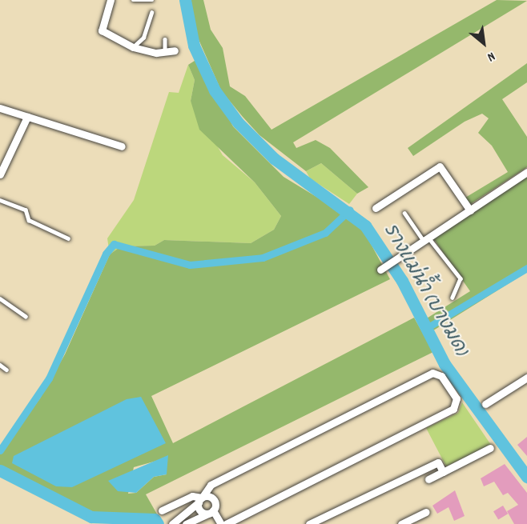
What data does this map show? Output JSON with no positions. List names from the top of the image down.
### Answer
{
  "water": ["รางแม่น้ำ (บางมด)"],
  "north": "bottom right"
}
